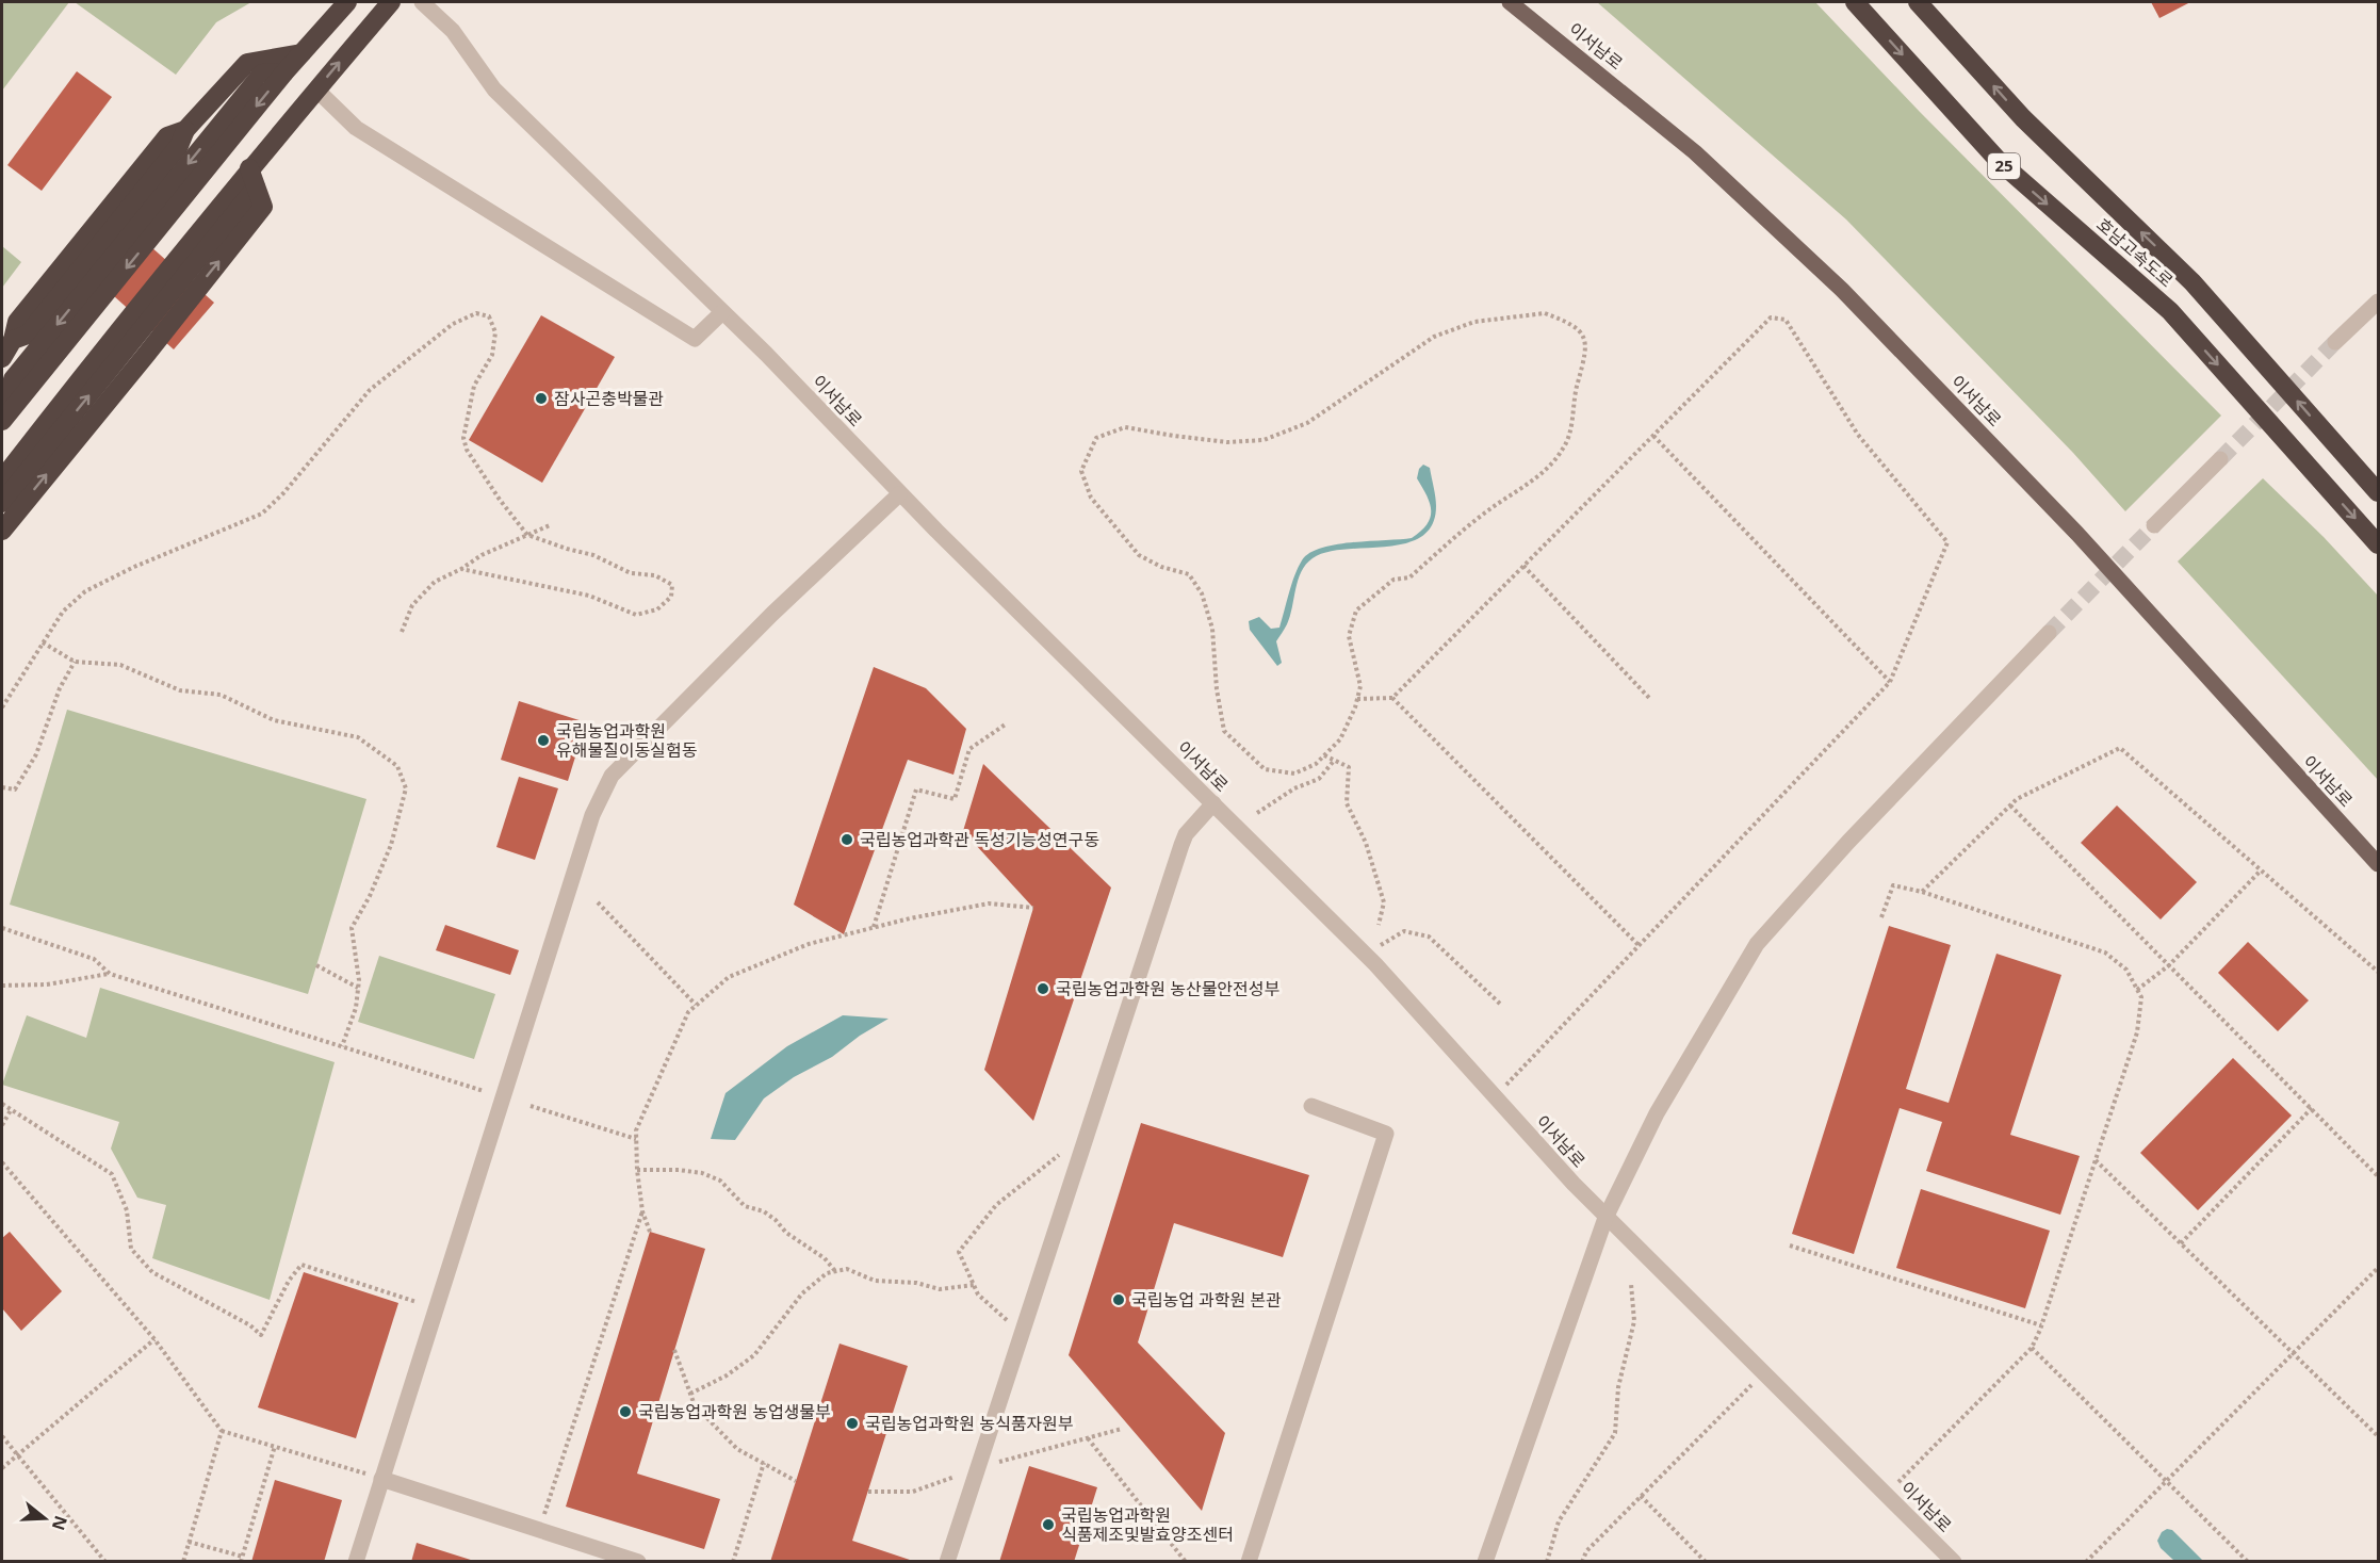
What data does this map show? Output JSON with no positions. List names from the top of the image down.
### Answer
{
  "streets": {
    "highway": ["25", "호남고속도로"],
    "main road": ["이서남로"]
  },
  "places": [
    "잠사곤충박물관",
    "국립농업과학원 유해물질이동실험동",
    "국립농업과학관 독성기능성연구동",
    "국립농업과학원 농산물안전성부",
    "국립농업 과학원 본관",
    "국립농업과학원 농업생물부",
    "국립농업과학원 농식품자원부",
    "국립농업과학원 식품제조및발효양조센터"
  ],
  "north": "right"
}
